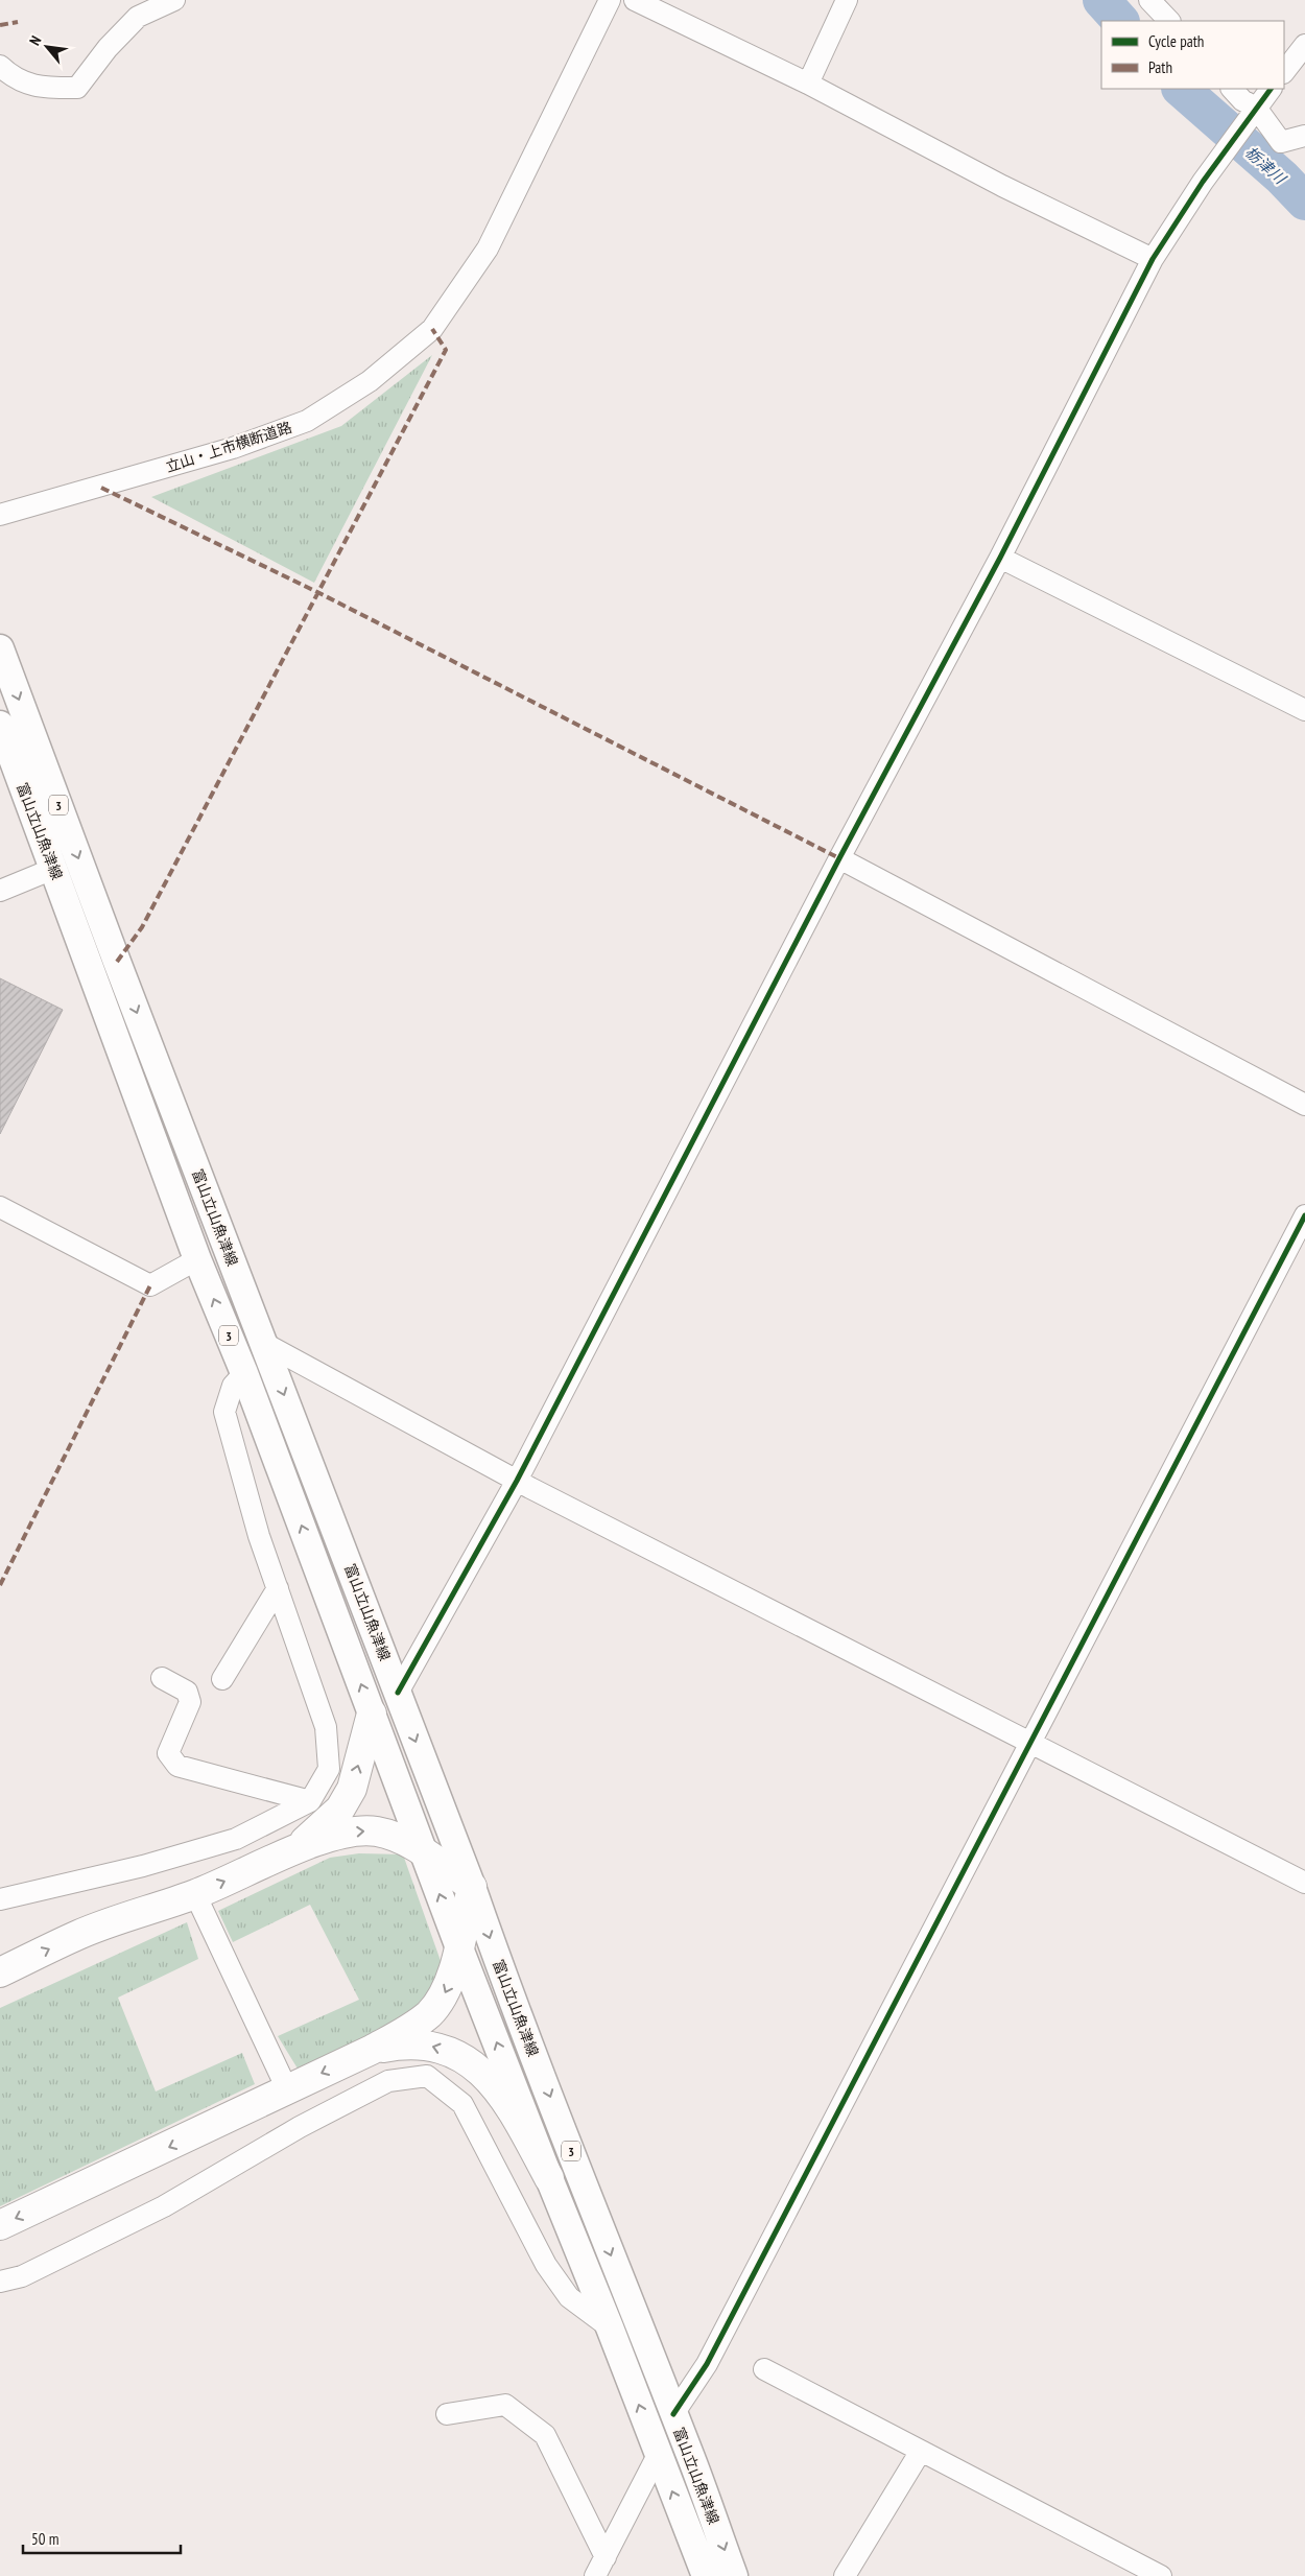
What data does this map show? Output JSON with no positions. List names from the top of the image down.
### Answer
{
  "streets": {
    "main road": ["3", "富山立山魚津線"],
    "street": ["立山・上市横断道路"]
  },
  "water": ["栃津川"],
  "legend": ["Cycle path", "Path"],
  "scale_bar": "50 m",
  "north": "top left"
}
